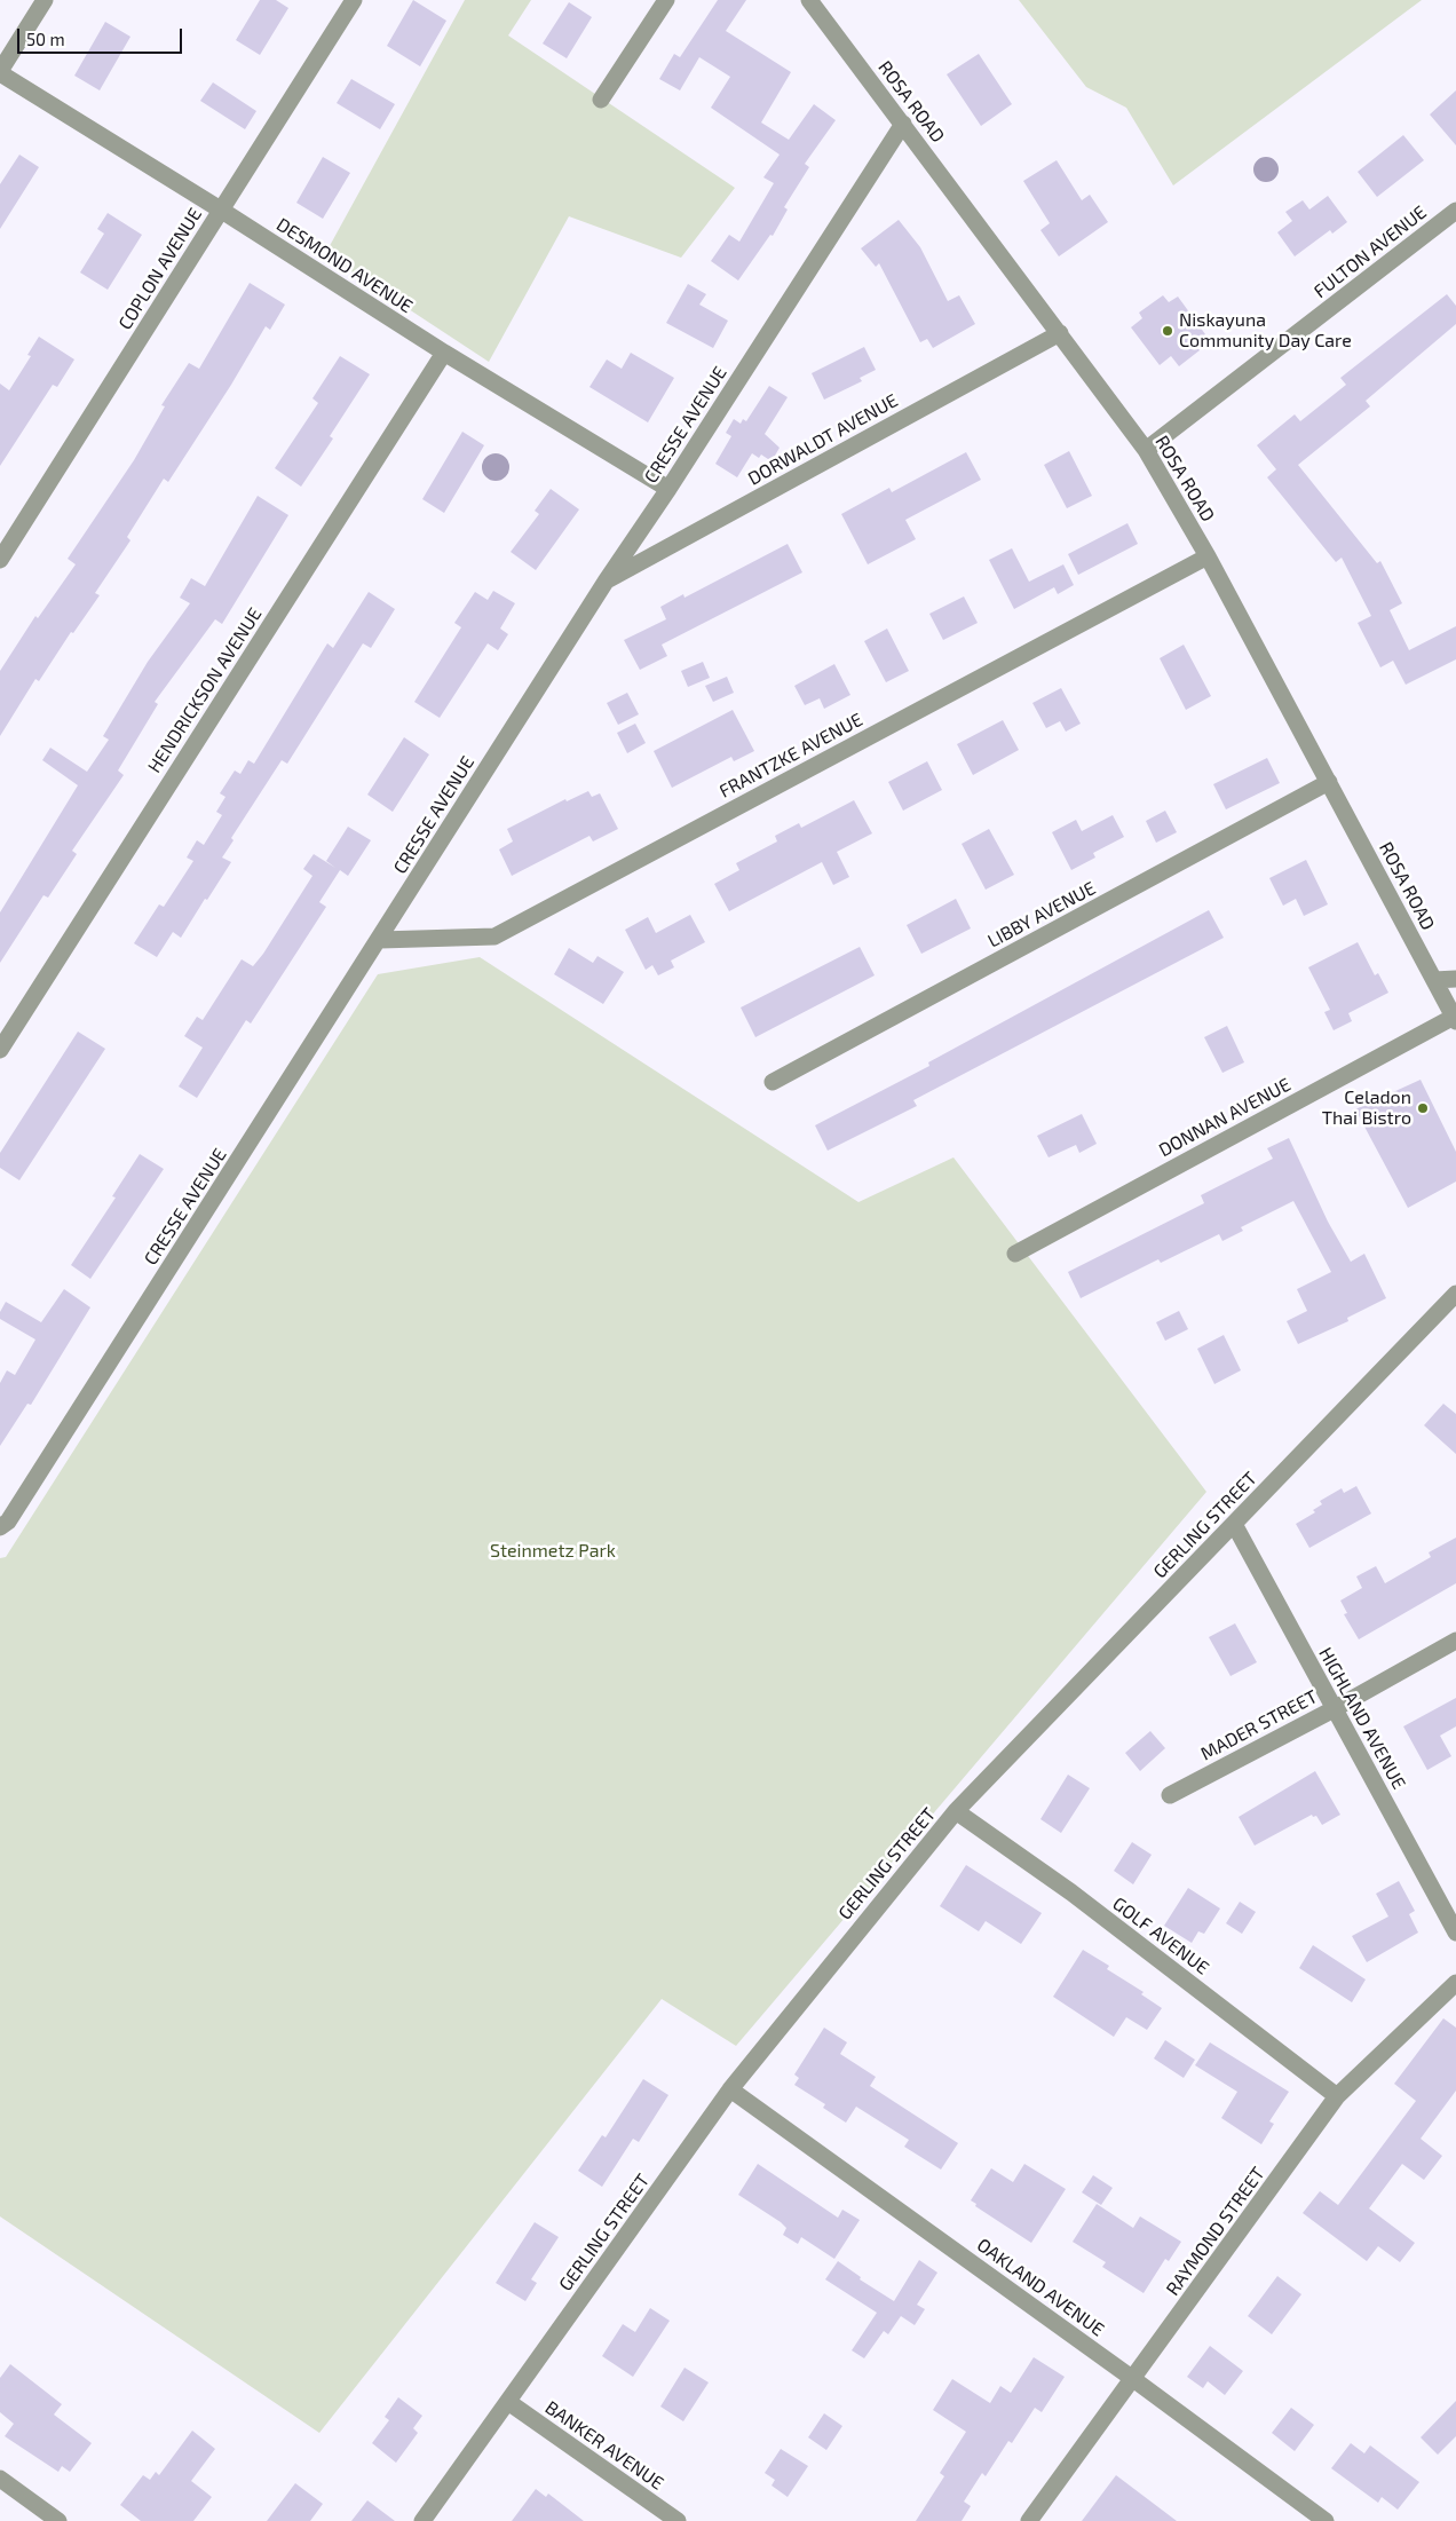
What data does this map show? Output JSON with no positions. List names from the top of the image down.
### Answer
{
  "streets": {
    "street": [
      "ROSA ROAD",
      "FULTON AVENUE",
      "DESMOND AVENUE",
      "COPLON AVENUE",
      "CRESSE AVENUE",
      "DORWALDT AVENUE",
      "HENDRICKSON AVENUE",
      "FRANTZKE AVENUE",
      "LIBBY AVENUE",
      "DONNAN AVENUE",
      "GERLING STREET",
      "HIGHLAND AVENUE",
      "MADER STREET",
      "GOLF AVENUE",
      "RAYMOND STREET",
      "OAKLAND AVENUE",
      "BANKER AVENUE"
    ]
  },
  "crossings": [
    ["ROSA ROAD", "FULTON AVENUE"],
    ["ROSA ROAD", "CRESSE AVENUE"],
    ["ROSA ROAD", "DORWALDT AVENUE"],
    ["ROSA ROAD", "FRANTZKE AVENUE"],
    ["ROSA ROAD", "LIBBY AVENUE"],
    ["ROSA ROAD", "DONNAN AVENUE"],
    ["DESMOND AVENUE", "COPLON AVENUE"],
    ["DESMOND AVENUE", "CRESSE AVENUE"],
    ["DESMOND AVENUE", "HENDRICKSON AVENUE"],
    ["CRESSE AVENUE", "DORWALDT AVENUE"],
    ["CRESSE AVENUE", "FRANTZKE AVENUE"],
    ["GERLING STREET", "HIGHLAND AVENUE"],
    ["GERLING STREET", "GOLF AVENUE"],
    ["GERLING STREET", "OAKLAND AVENUE"],
    ["GERLING STREET", "BANKER AVENUE"],
    ["HIGHLAND AVENUE", "MADER STREET"],
    ["GOLF AVENUE", "RAYMOND STREET"],
    ["RAYMOND STREET", "OAKLAND AVENUE"]
  ],
  "parks": ["Steinmetz Park"],
  "places": ["Niskayuna Community Day Care", "Celadon Thai Bistro"],
  "scale_bar": "50 m"
}
